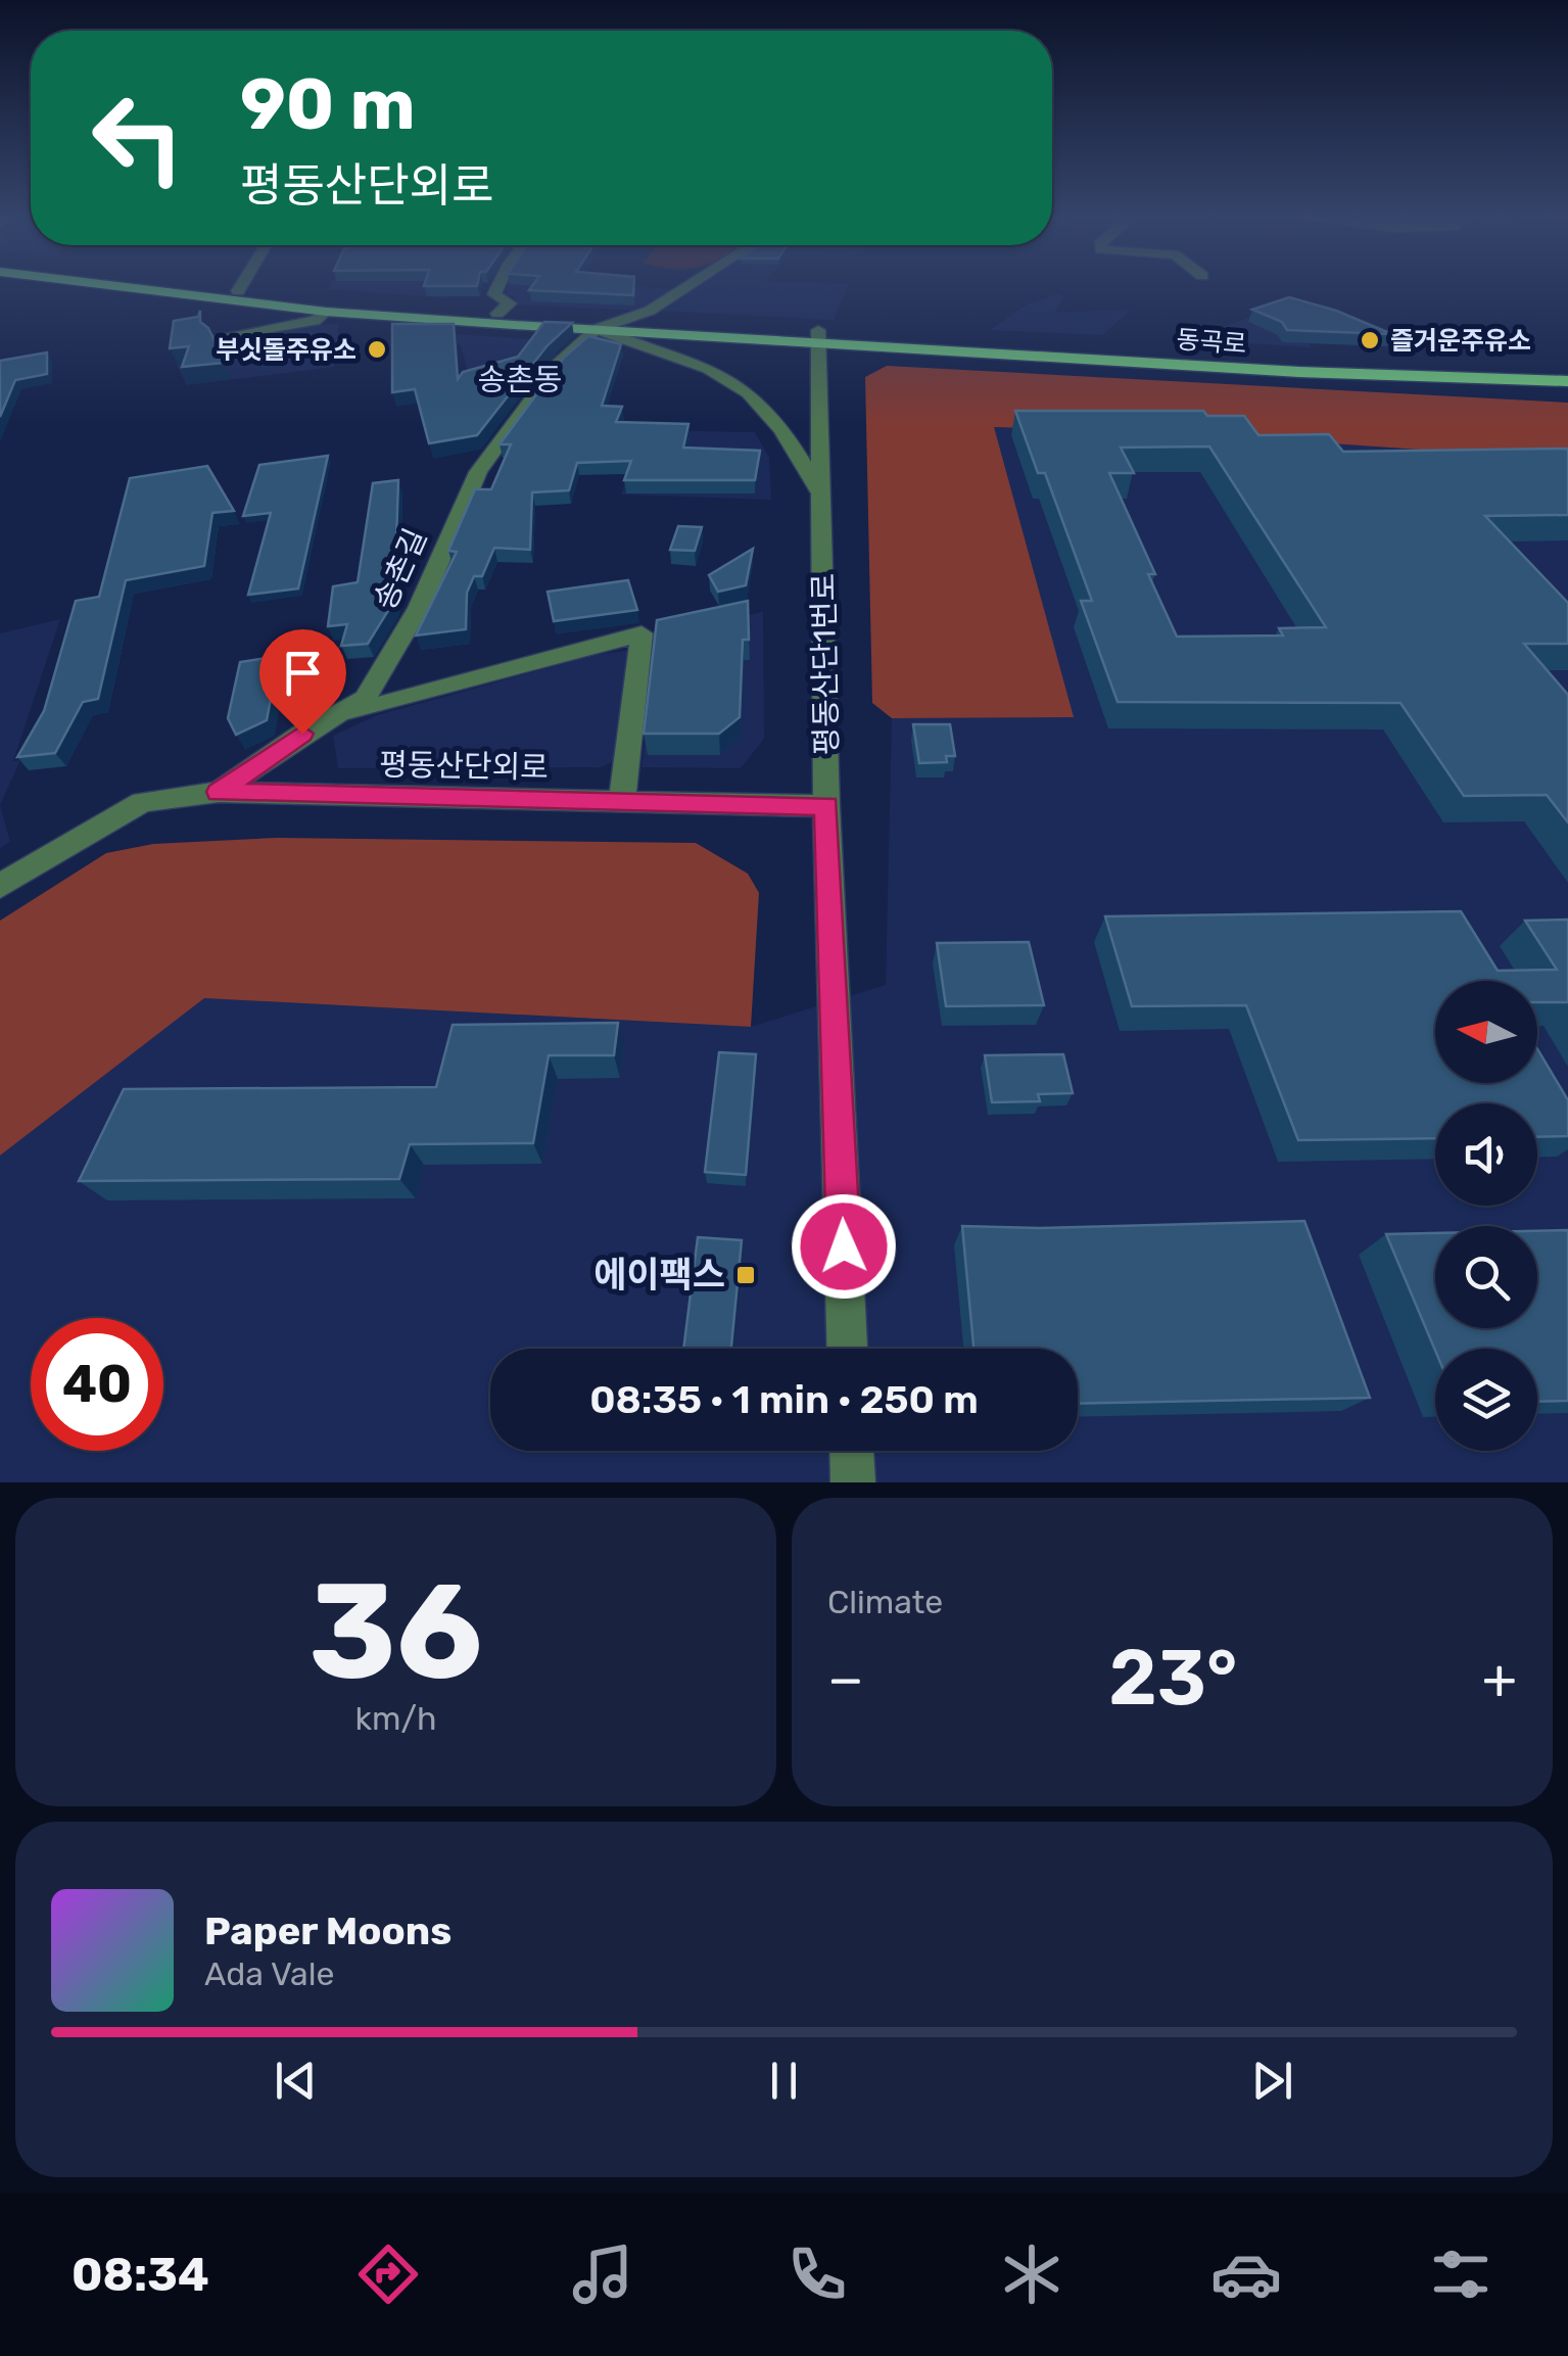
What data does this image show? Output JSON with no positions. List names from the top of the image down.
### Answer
{
  "streets": {
    "main road": ["동곡로"],
    "street": ["송촌길", "평동산단1번로", "평동산단외로"]
  },
  "crossings": [
    ["동곡로", "송촌길"],
    ["동곡로", "평동산단1번로"],
    ["송촌길", "평동산단외로"],
    ["평동산단1번로", "평동산단외로"]
  ],
  "districts": ["송촌동"],
  "places": {
    "other": ["즐거운주유소", "부싯돌주유소"],
    "transit": ["에이팩스"]
  },
  "north": "left",
  "page": {
    "turn": ["90 m", "평동산단외로"],
    "limit": "40",
    "trip": "08:35 · 1 min · 250 m",
    "tile": [
      ["36", "km/h"],
      "Climate"
    ],
    "heat": ["−", "23°", "+"],
    "song": ["Paper Moons", "Ada Vale"],
    "tabs": "08:34"
  }
}
